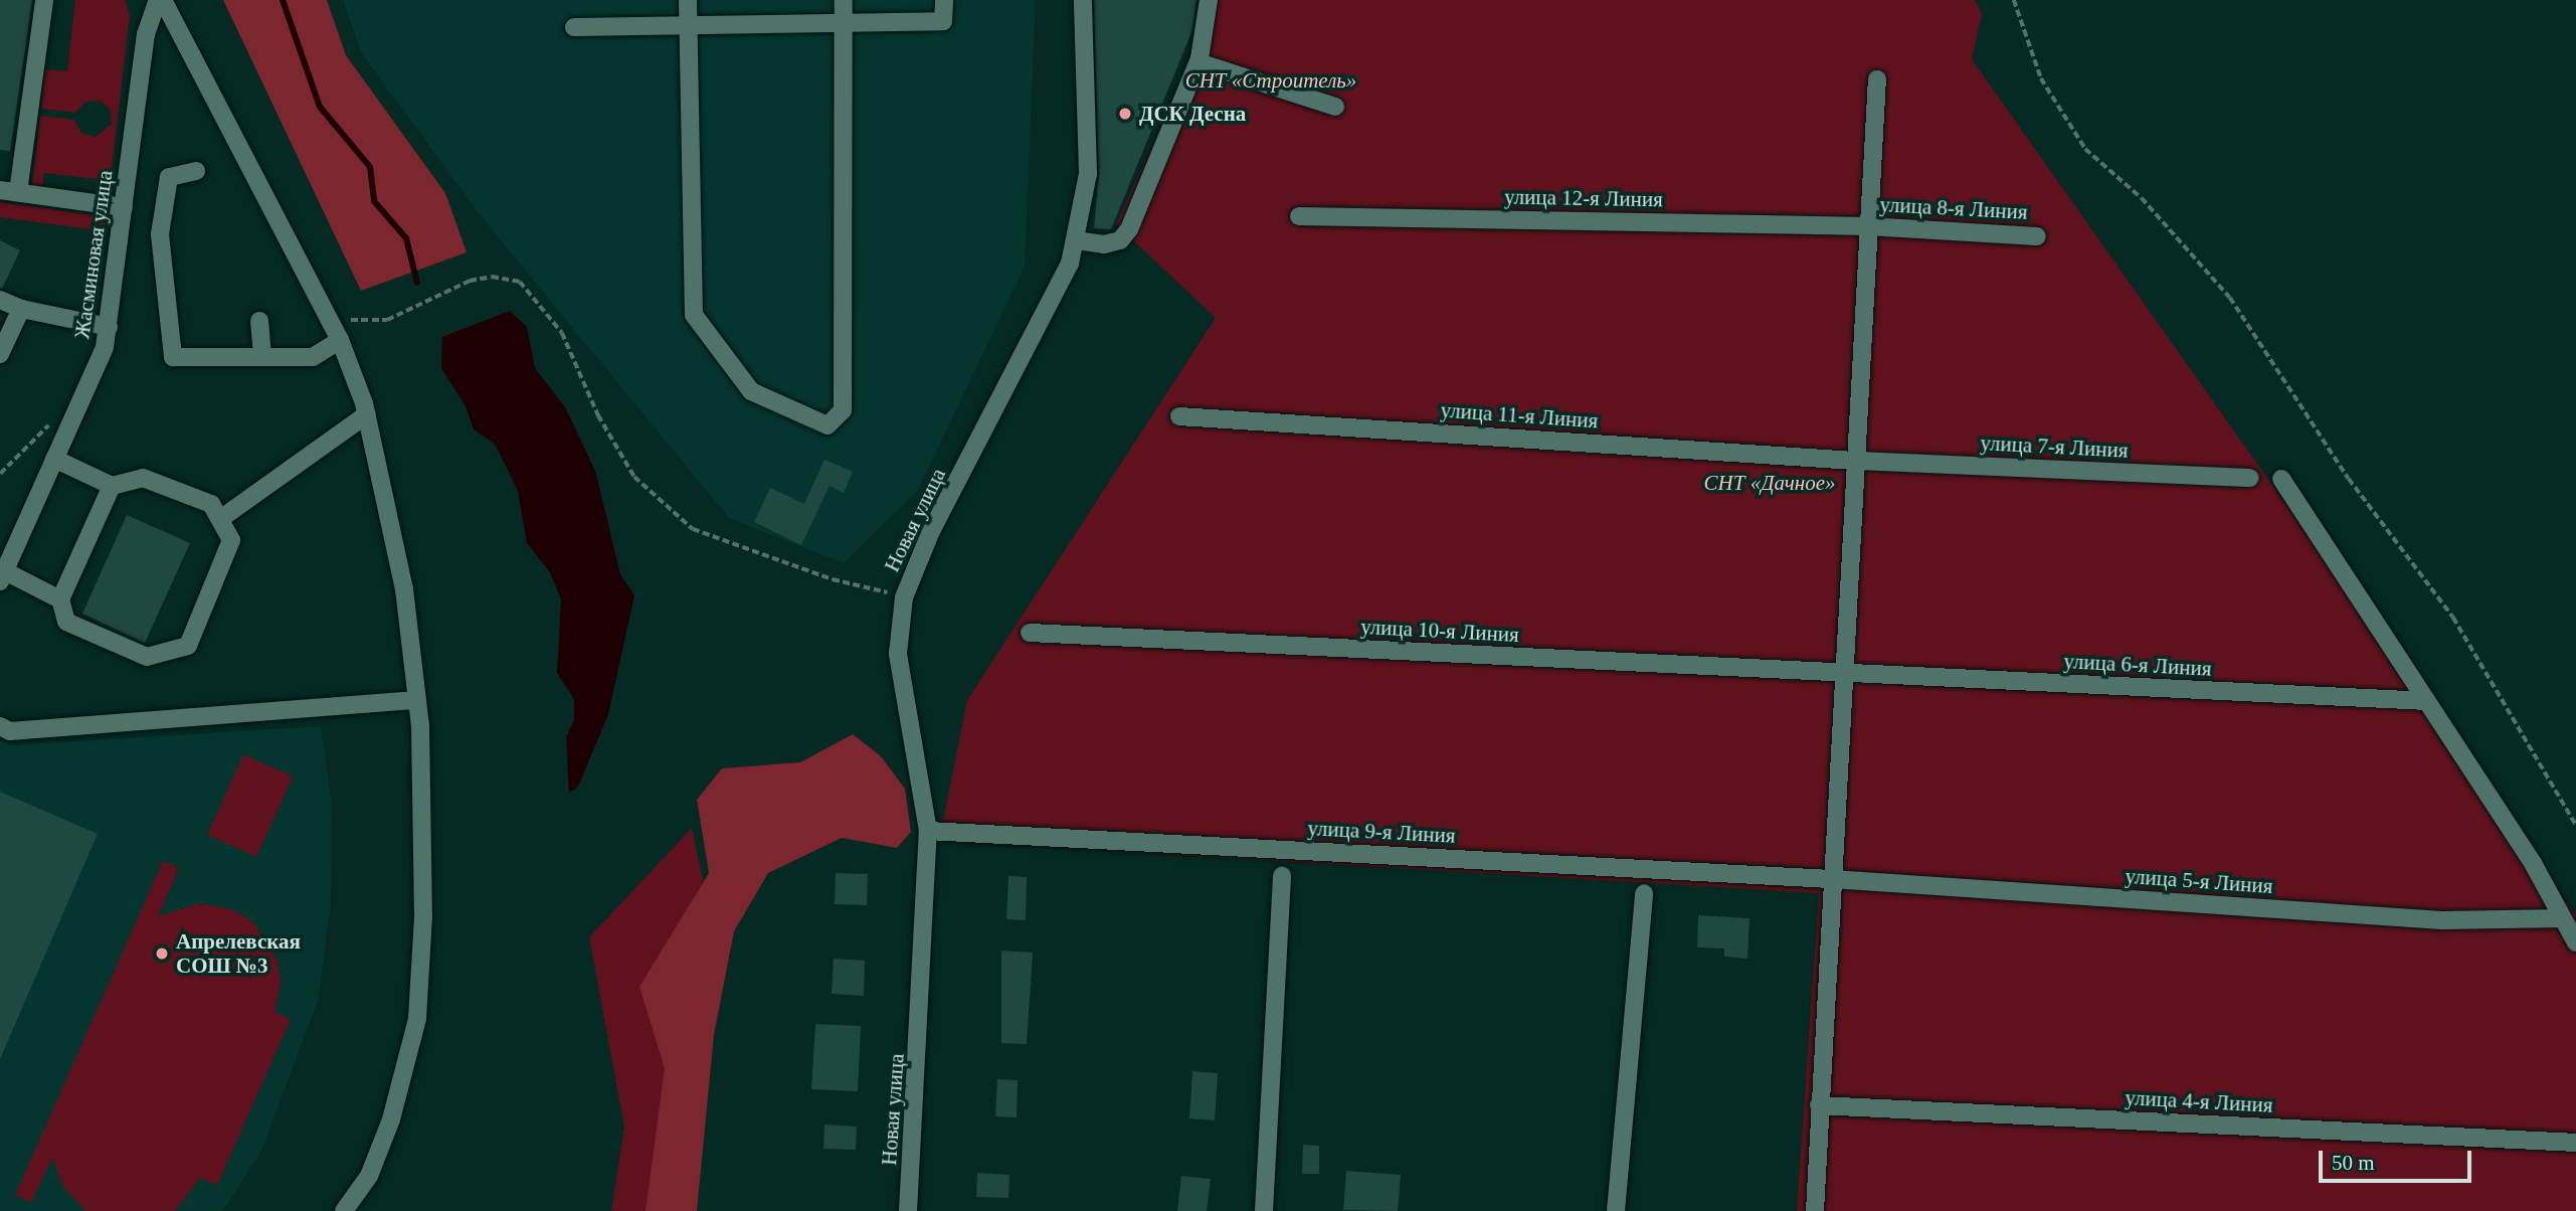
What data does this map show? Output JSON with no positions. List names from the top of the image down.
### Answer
{
  "streets": {
    "street": [
      "улица 12-я Линия",
      "улица 8-я Линия",
      "Жасминовая улица",
      "улица 11-я Линия",
      "улица 7-я Линия",
      "Новая улица",
      "улица 10-я Линия",
      "улица 6-я Линия",
      "улица 9-я Линия",
      "улица 5-я Линия",
      "улица 4-я Линия"
    ]
  },
  "crossings": [
    ["улица 12-я Линия", "улица 8-я Линия"],
    ["улица 11-я Линия", "улица 7-я Линия"],
    ["Новая улица", "улица 9-я Линия"],
    ["улица 10-я Линия", "улица 6-я Линия"],
    ["улица 9-я Линия", "улица 5-я Линия"]
  ],
  "parks": ["СНТ «Строитель»", "СНТ «Дачное»"],
  "places": ["ДСК Десна", "Апрелевская СОШ №3"],
  "scale_bar": "50 m"
}
